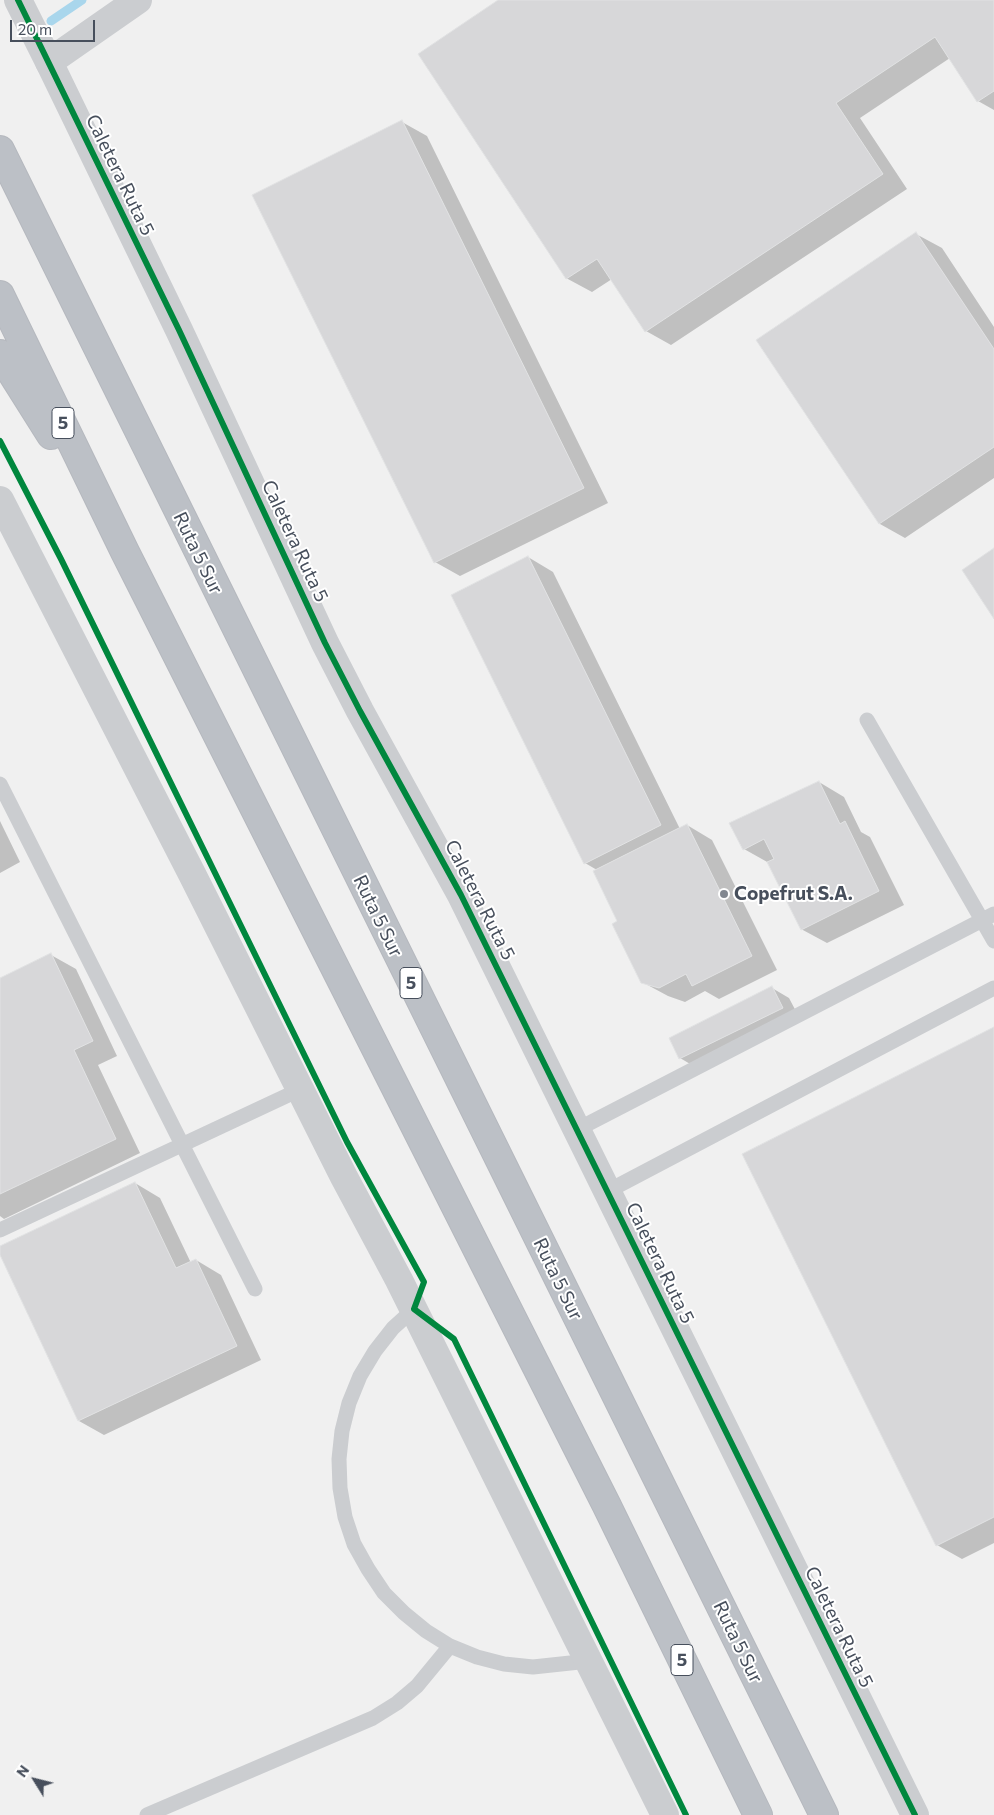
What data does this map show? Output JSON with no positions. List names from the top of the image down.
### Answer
{
  "streets": {
    "highway": ["5", "Ruta 5 Sur"],
    "street": ["Caletera Ruta 5"]
  },
  "places": ["Copefrut S.A."],
  "scale_bar": "20 m",
  "north": "top left"
}
